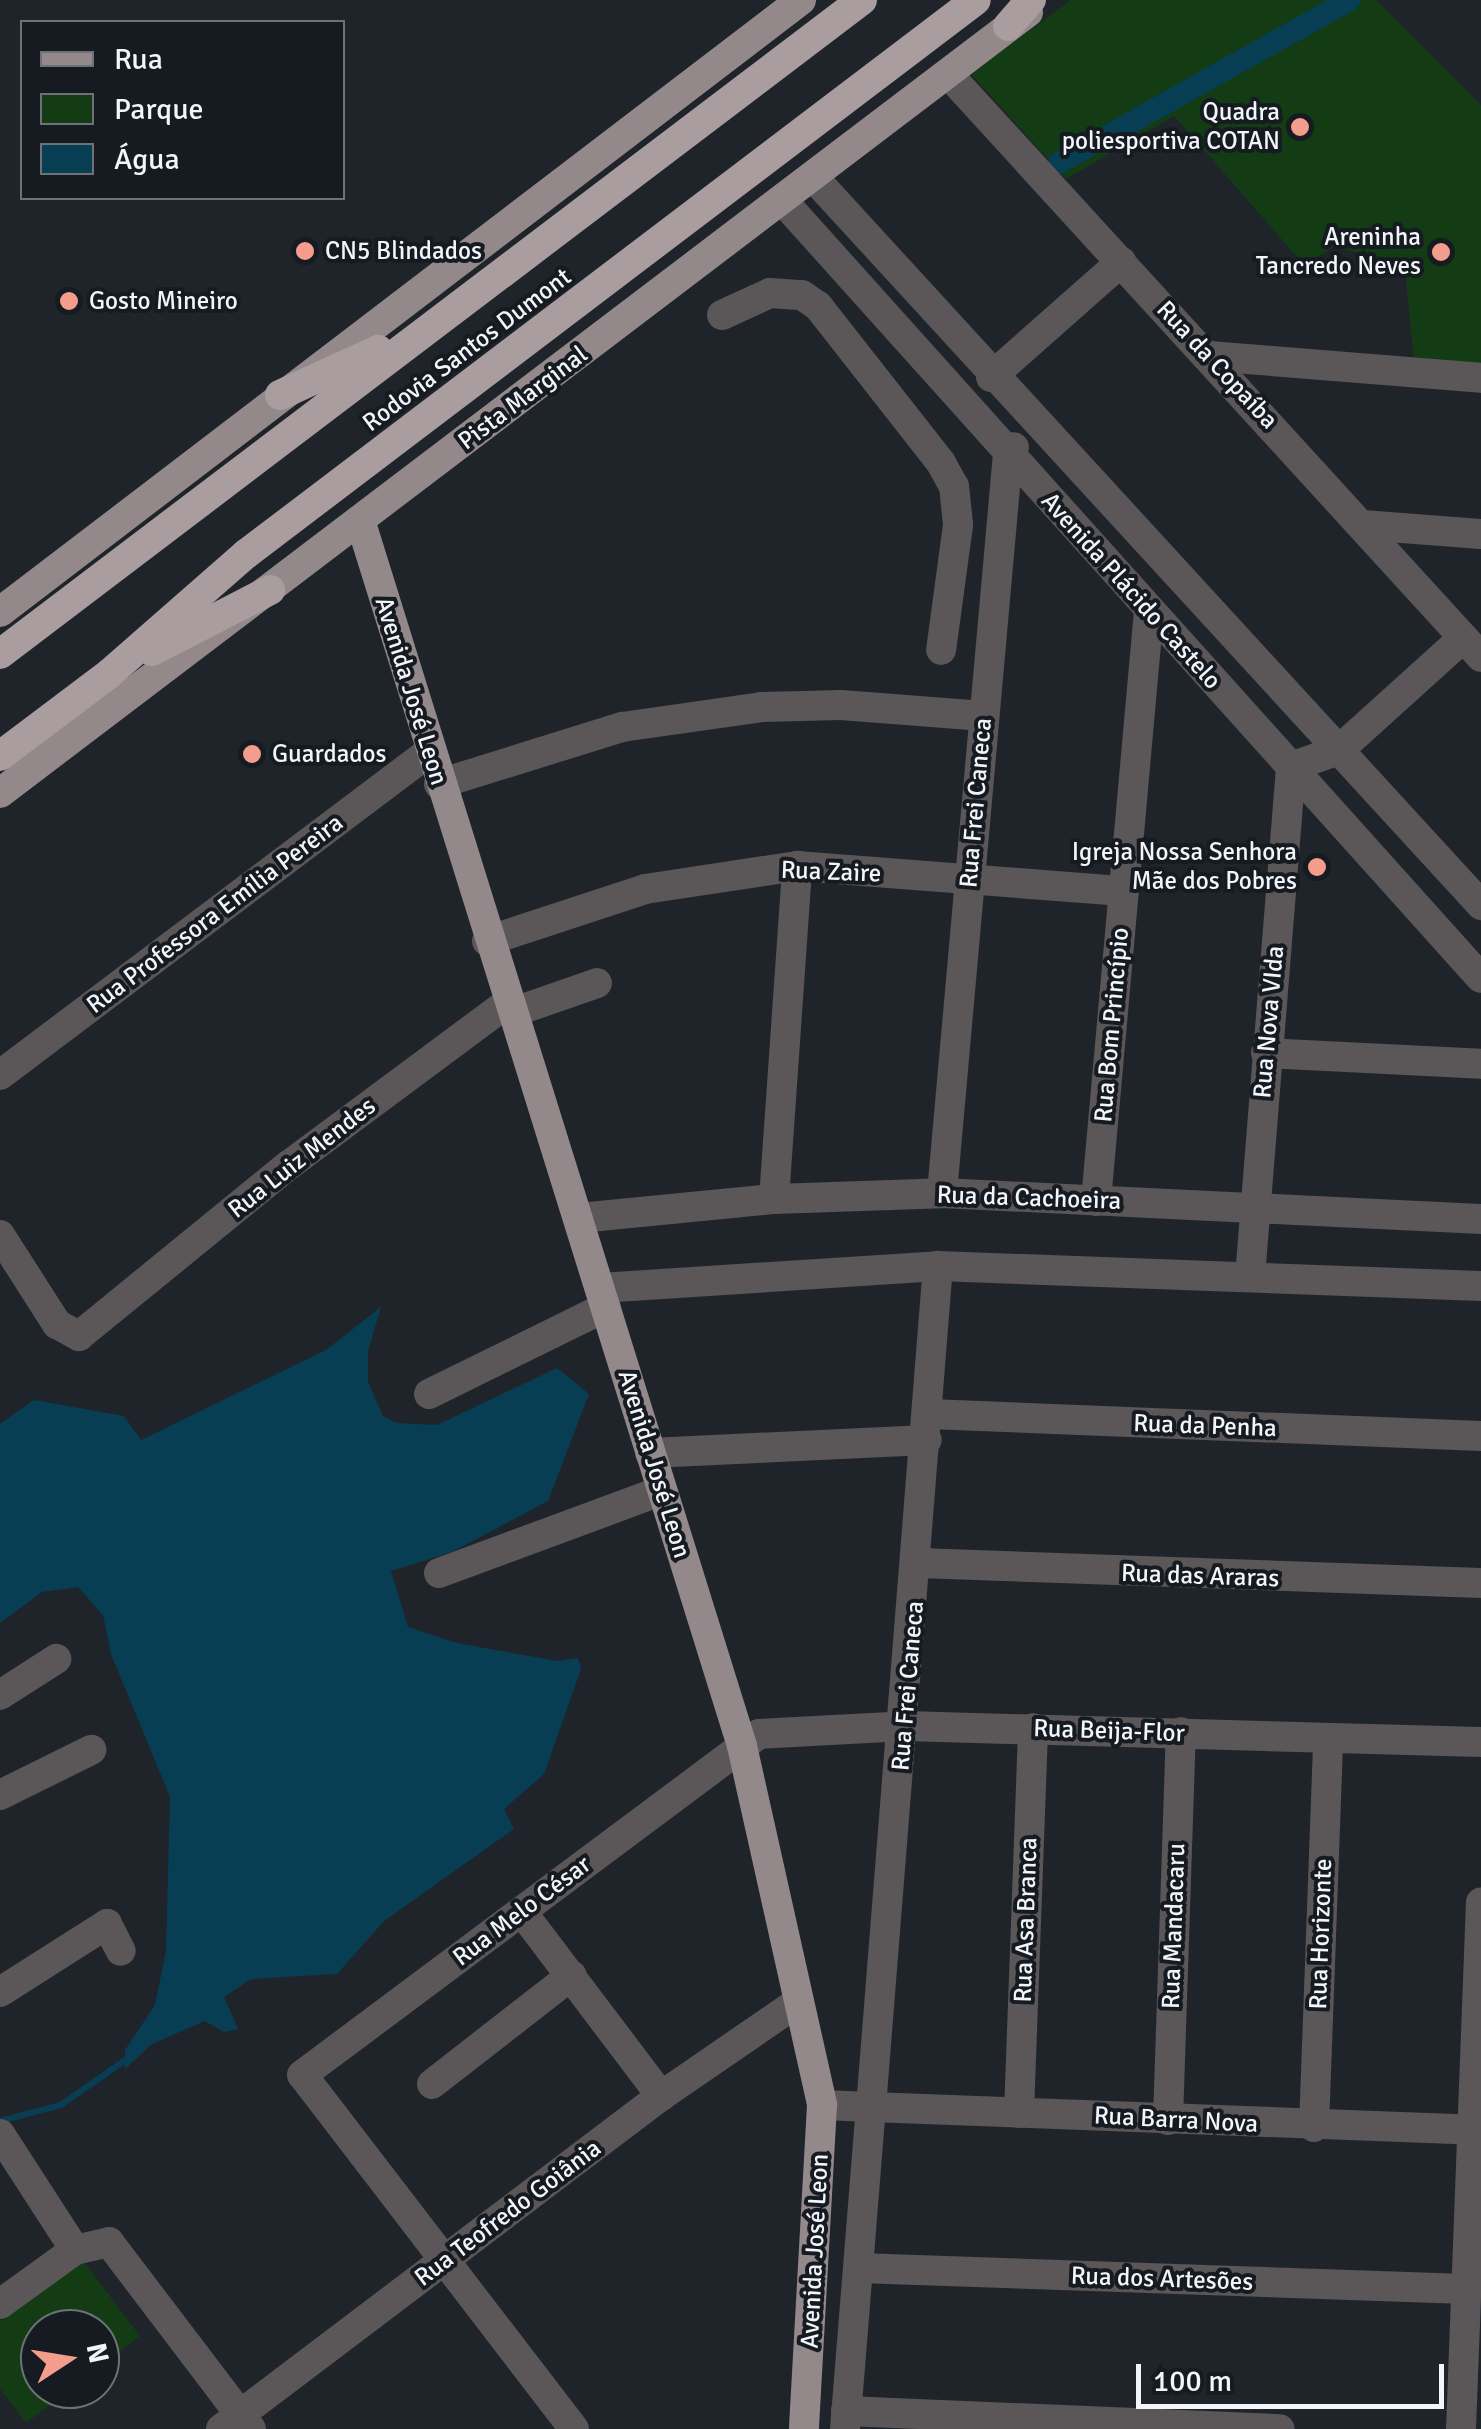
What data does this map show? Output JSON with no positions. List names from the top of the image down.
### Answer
{
  "streets": {
    "highway": ["Rodovia Santos Dumont"],
    "main road": ["Pista Marginal", "Avenida José Leon"],
    "street": [
      "Rua da Copaíba",
      "Avenida Plácido Castelo",
      "Rua Frei Caneca",
      "Rua Zaire",
      "Rua Professora Emília Pereira",
      "Rua Nova VIda",
      "Rua Bom Princípio",
      "Rua Luiz Mendes",
      "Rua da Cachoeira",
      "Rua da Penha",
      "Rua das Araras",
      "Rua Beija-Flor",
      "Rua Melo César",
      "Rua Asa Branca",
      "Rua Mandacaru",
      "Rua Horizonte",
      "Rua Barra Nova",
      "Rua Teofredo Goiânia",
      "Rua dos Artesões"
    ]
  },
  "crossings": [
    ["Rua da Copaíba", "Pista Marginal"],
    ["Pista Marginal", "Avenida Plácido Castelo"],
    ["Pista Marginal", "Avenida José Leon"],
    ["Avenida Plácido Castelo", "Rua Frei Caneca"],
    ["Avenida Plácido Castelo", "Rua Nova VIda"],
    ["Avenida Plácido Castelo", "Rua Bom Princípio"],
    ["Avenida José Leon", "Rua Zaire"],
    ["Avenida José Leon", "Rua Professora Emília Pereira"],
    ["Avenida José Leon", "Rua Luiz Mendes"],
    ["Avenida José Leon", "Rua da Cachoeira"],
    ["Avenida José Leon", "Rua da Penha"],
    ["Avenida José Leon", "Rua Beija-Flor"],
    ["Avenida José Leon", "Rua Melo César"],
    ["Avenida José Leon", "Rua Teofredo Goiânia"],
    ["Rua Frei Caneca", "Rua Zaire"],
    ["Rua Frei Caneca", "Rua da Cachoeira"],
    ["Rua Frei Caneca", "Rua da Penha"],
    ["Rua Frei Caneca", "Rua das Araras"],
    ["Rua Frei Caneca", "Rua Beija-Flor"],
    ["Rua Frei Caneca", "Rua Barra Nova"],
    ["Rua Frei Caneca", "Rua dos Artesões"],
    ["Rua Zaire", "Rua Bom Princípio"],
    ["Rua Nova VIda", "Rua da Cachoeira"],
    ["Rua Bom Princípio", "Rua da Cachoeira"],
    ["Rua Beija-Flor", "Rua Melo César"],
    ["Rua Beija-Flor", "Rua Asa Branca"],
    ["Rua Beija-Flor", "Rua Mandacaru"],
    ["Rua Beija-Flor", "Rua Horizonte"],
    ["Rua Melo César", "Rua Teofredo Goiânia"],
    ["Rua Asa Branca", "Rua Barra Nova"],
    ["Rua Mandacaru", "Rua Barra Nova"],
    ["Rua Horizonte", "Rua Barra Nova"]
  ],
  "places": [
    "Quadra poliesportiva COTAN",
    "CN5 Blindados",
    "Areninha Tancredo Neves",
    "Gosto Mineiro",
    "Guardados",
    "Igreja Nossa Senhora Mãe dos Pobres"
  ],
  "legend": ["Rua", "Parque", "Água"],
  "scale_bar": "100 m",
  "north": "right"
}
